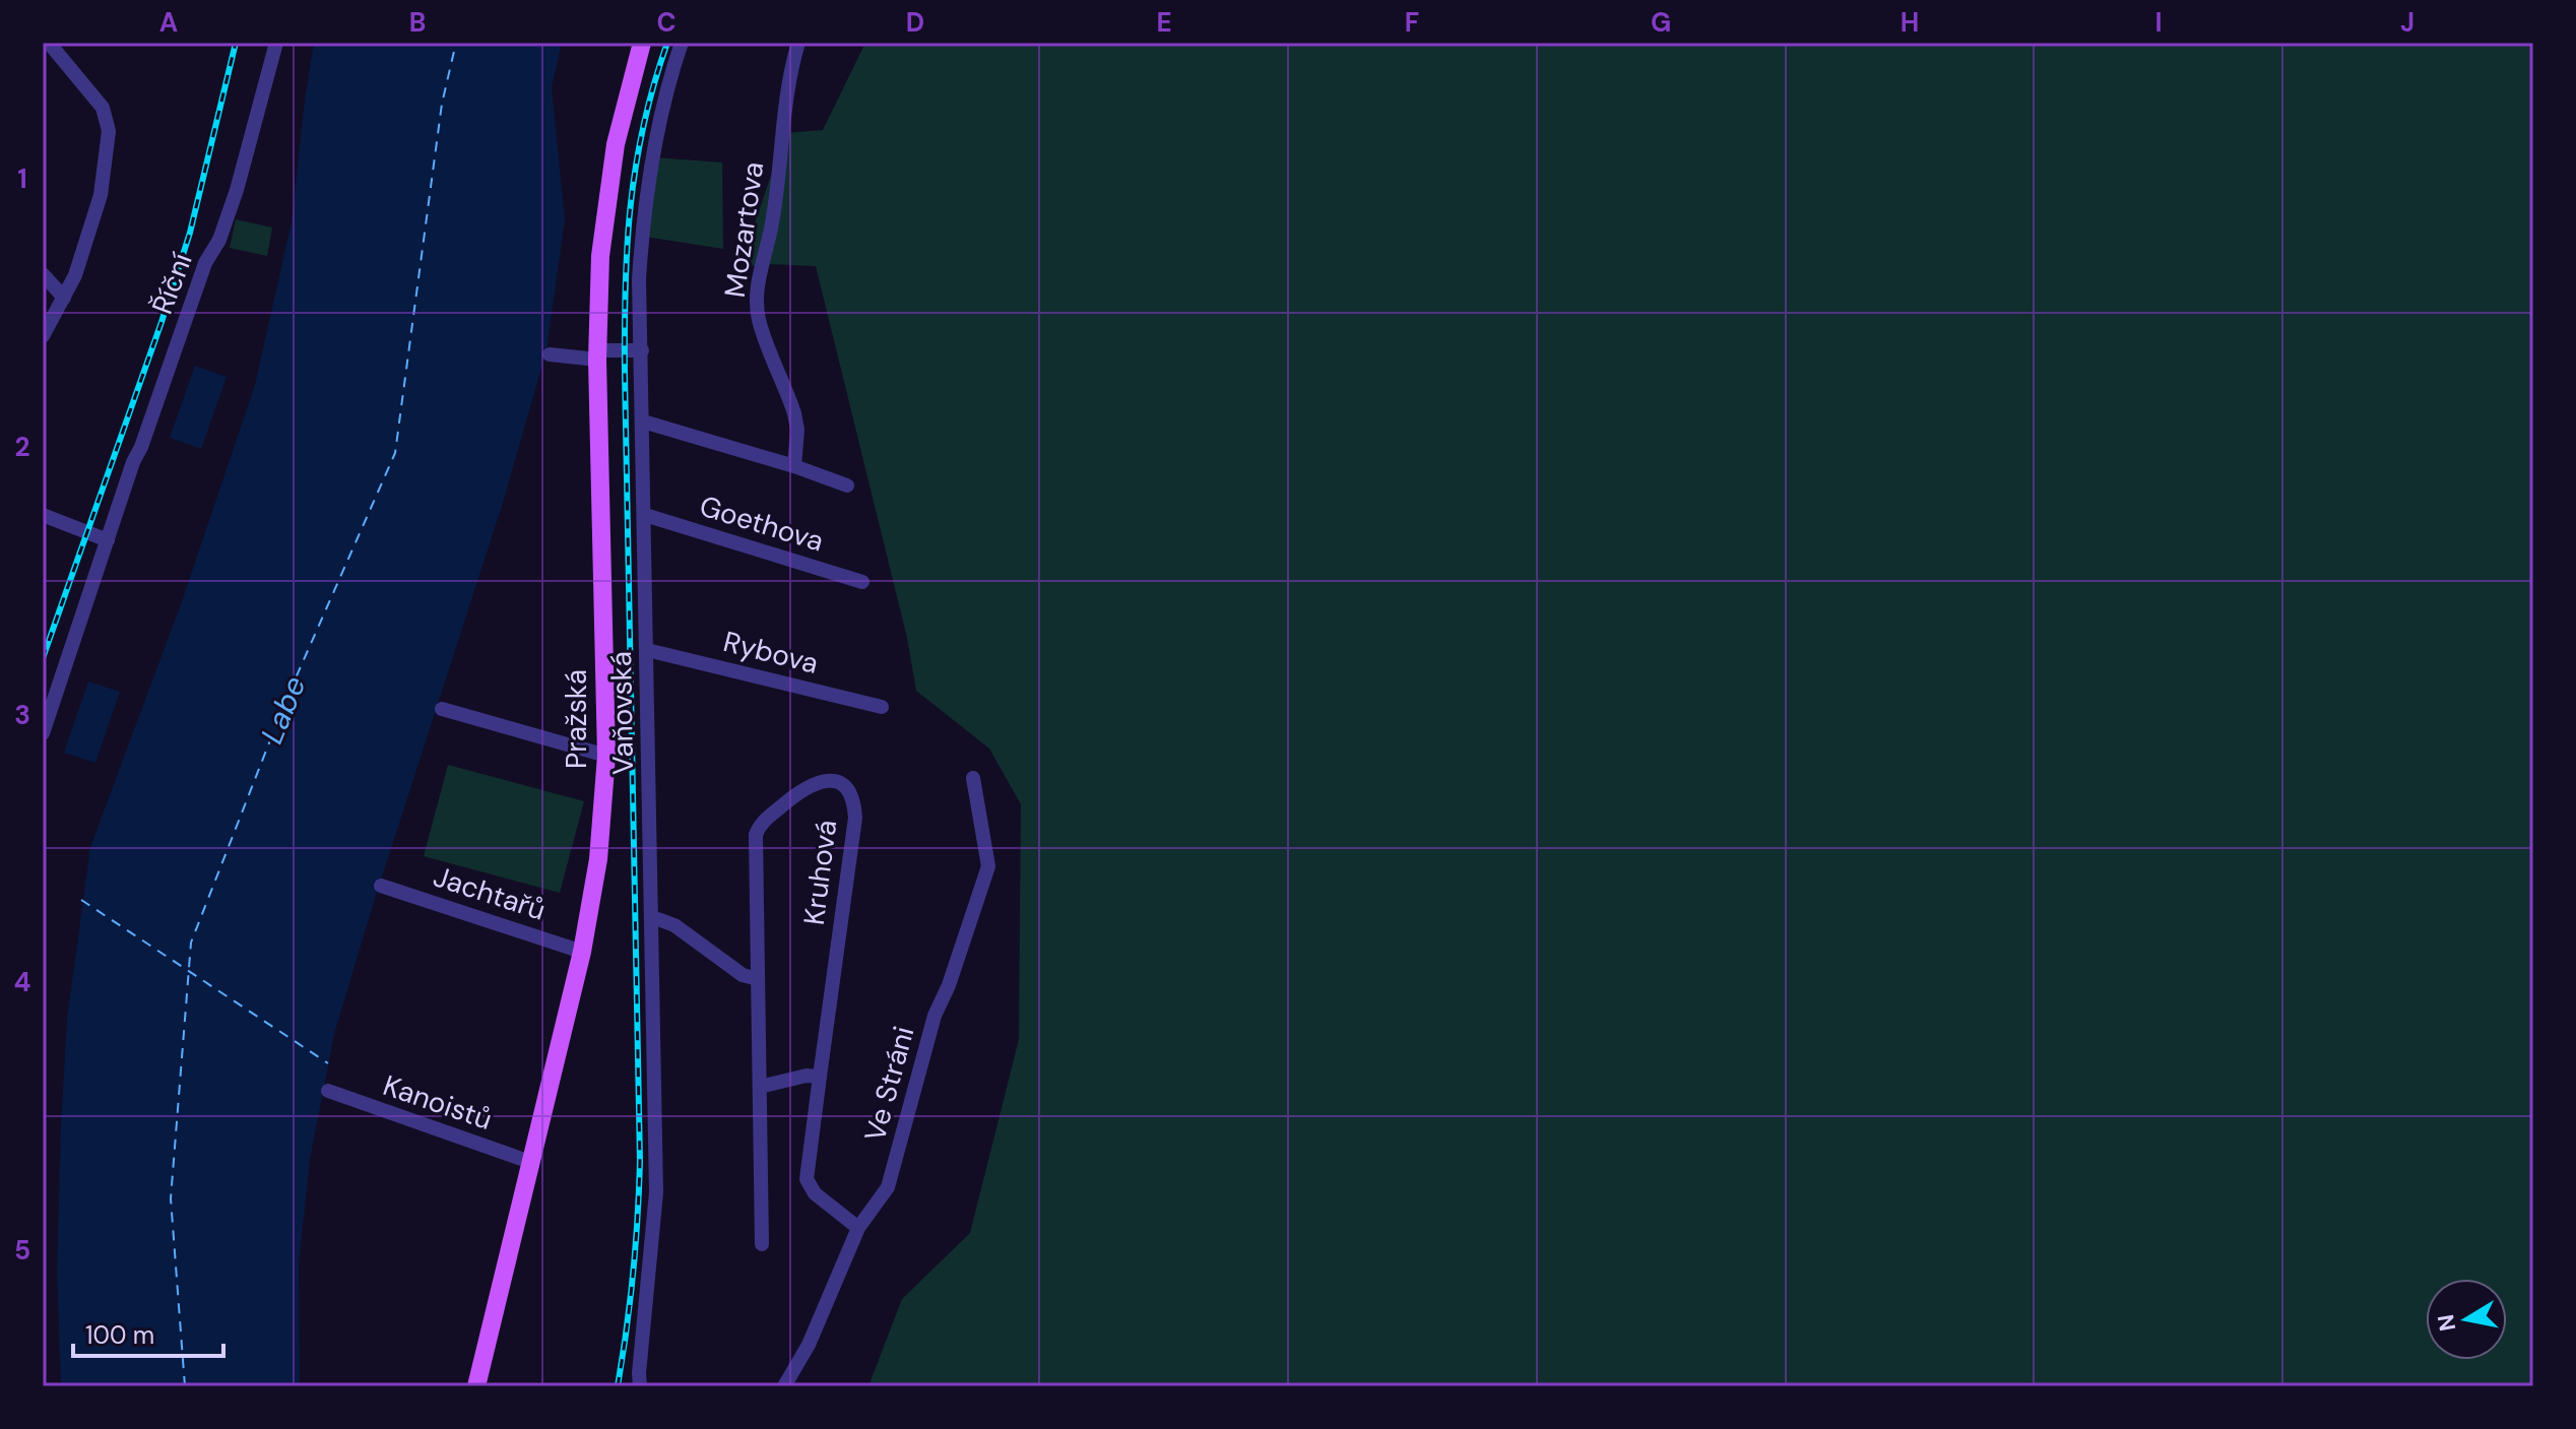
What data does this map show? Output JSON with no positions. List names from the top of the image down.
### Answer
{
  "streets": {
    "main road": ["Pražská"],
    "street": [
      "Mozartova",
      "Říční",
      "Goethova",
      "Rybova",
      "Vaňovská",
      "Kruhová",
      "Jachtařů",
      "Ve Stráni",
      "Kanoistů"
    ]
  },
  "crossings": [
    ["Goethova", "Vaňovská"],
    ["Rybova", "Vaňovská"],
    ["Pražská", "Jachtařů"],
    ["Pražská", "Kanoistů"],
    ["Kruhová", "Ve Stráni"]
  ],
  "water": ["Labe"],
  "scale_bar": "100 m",
  "north": "left",
  "grid": {
    "columns": [
      "A",
      "B",
      "C",
      "D",
      "E",
      "F",
      "G",
      "H",
      "I",
      "J"
    ],
    "rows": [
      "1",
      "2",
      "3",
      "4",
      "5"
    ]
  }
}
